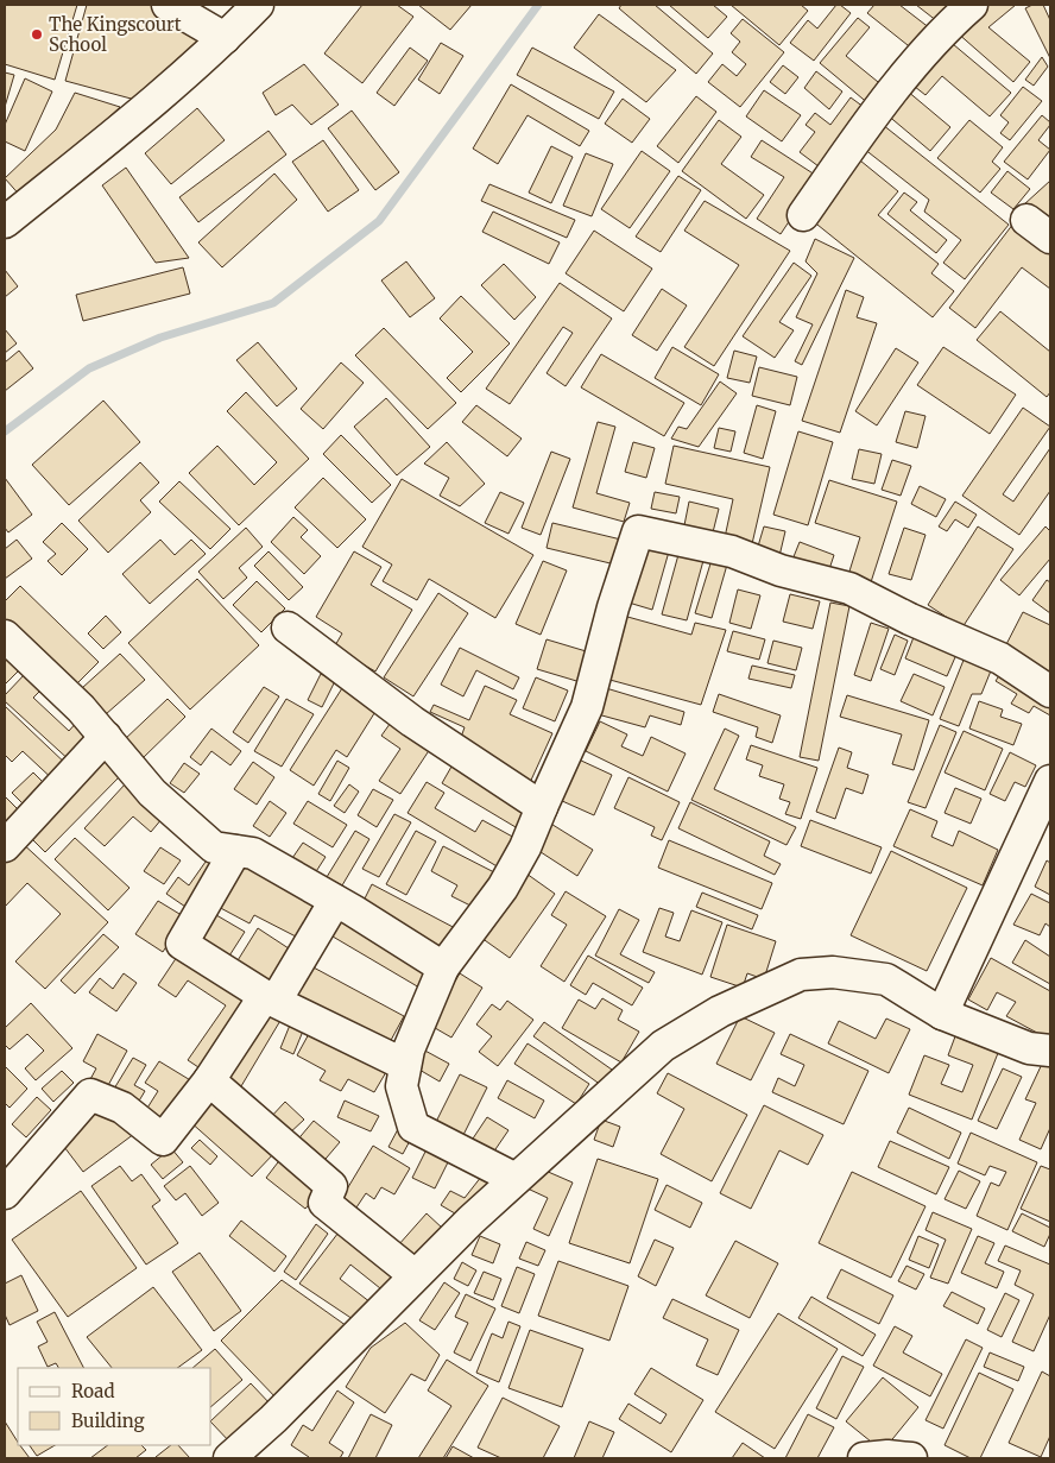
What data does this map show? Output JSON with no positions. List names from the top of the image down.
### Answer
{
  "places": ["The Kingscourt School"],
  "legend": ["Road", "Building"]
}
